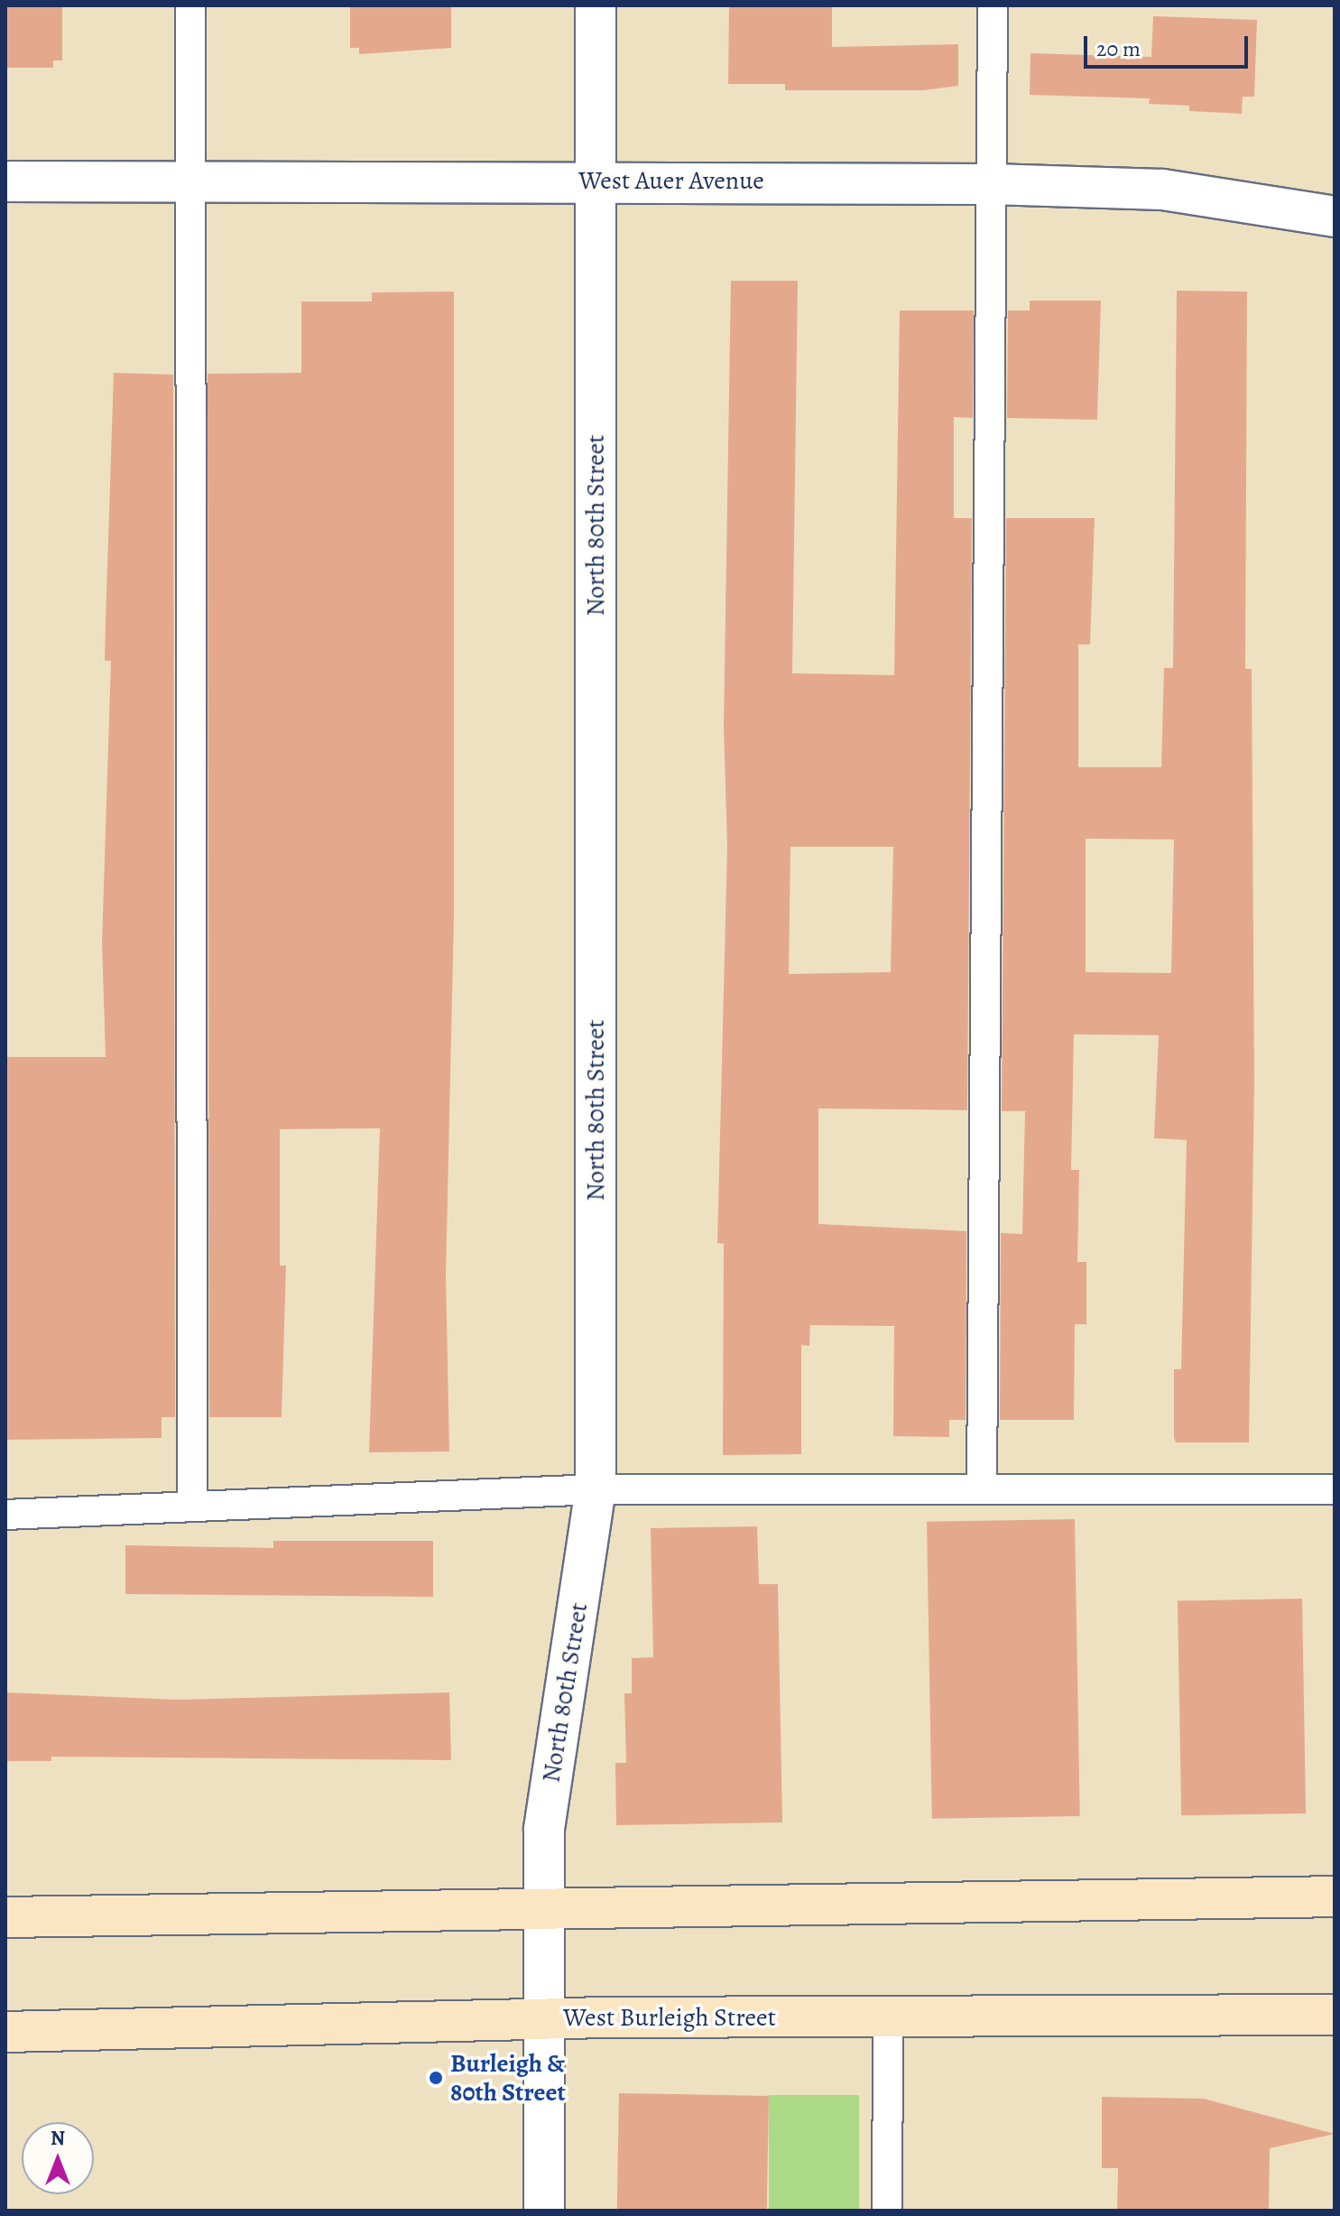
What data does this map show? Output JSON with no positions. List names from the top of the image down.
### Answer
{
  "streets": {
    "main road": ["West Burleigh Street"],
    "street": ["West Auer Avenue", "North 80th Street"]
  },
  "crossings": [
    ["West Auer Avenue", "North 80th Street"],
    ["North 80th Street", "West Burleigh Street"]
  ],
  "places": ["Burleigh & 80th Street"],
  "scale_bar": "20 m",
  "north": "top"
}
